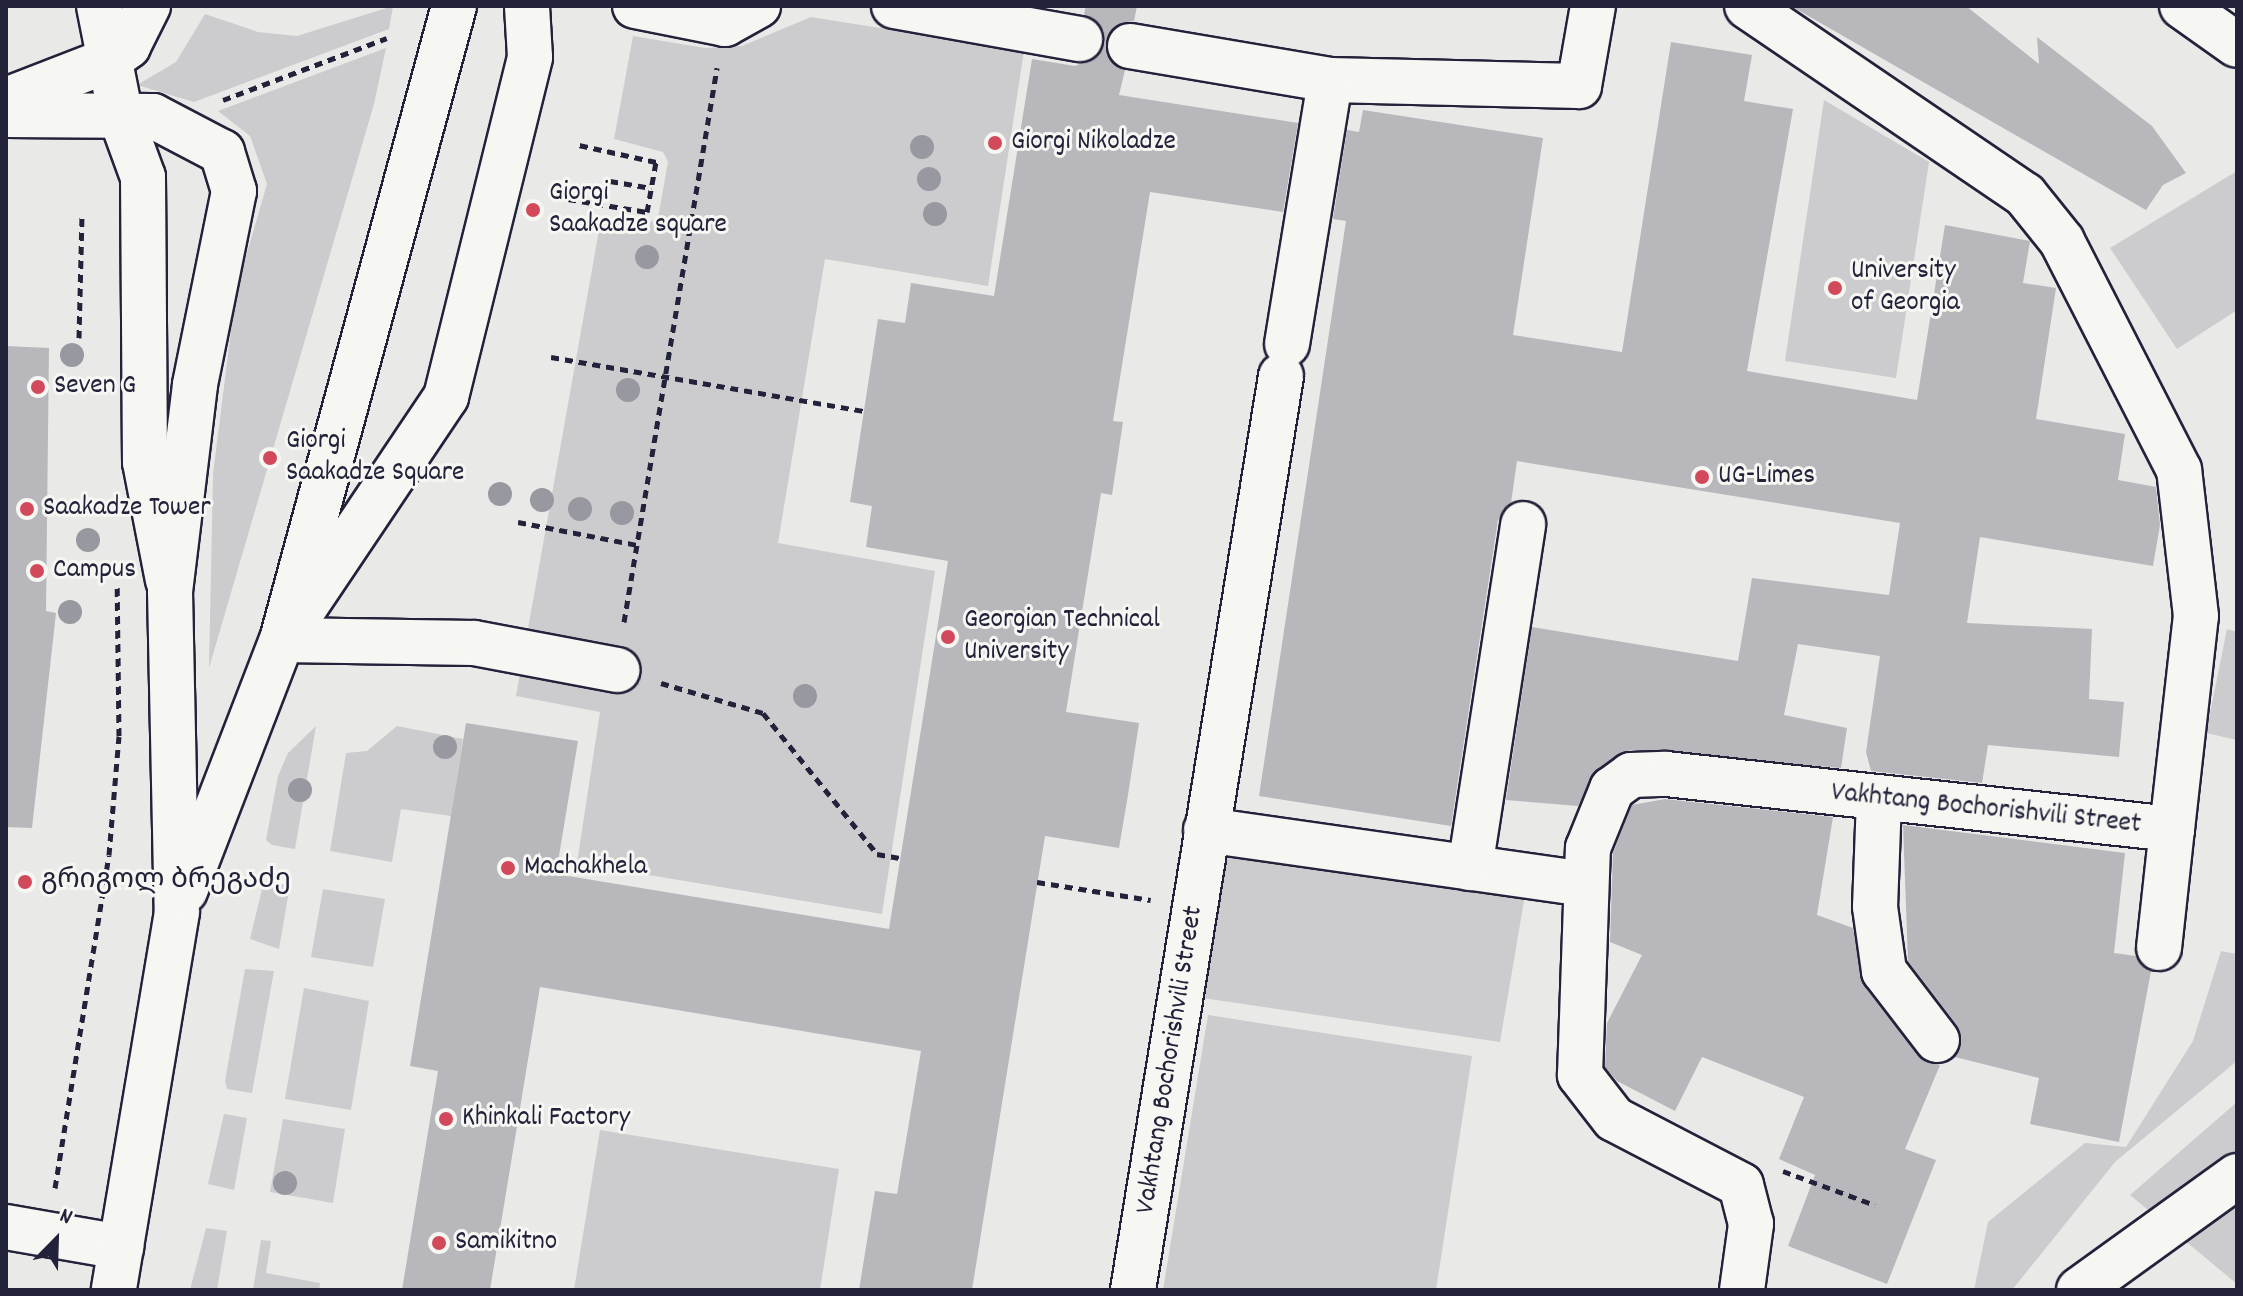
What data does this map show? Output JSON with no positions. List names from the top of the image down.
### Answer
{
  "streets": {
    "street": ["Vakhtang Bochorishvili Street"]
  },
  "places": [
    "Giorgi Nikoladze",
    "Giorgi Saakadze square",
    "University of Georgia",
    "Seven G",
    "Giorgi Saakadze Square",
    "UG-Limes",
    "Saakadze Tower",
    "Campus",
    "Georgian Technical University",
    "Machakhela",
    "გრიგოლ ბრეგაძე",
    "Khinkali Factory",
    "Samikitno"
  ],
  "north": "top right"
}
